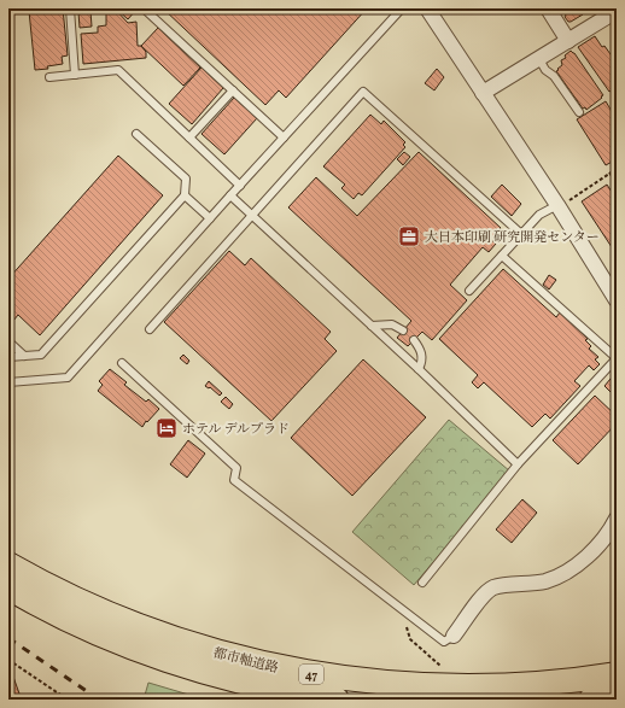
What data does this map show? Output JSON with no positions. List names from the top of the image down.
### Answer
{
  "streets": {
    "main road": ["都市軸道路", "47"]
  },
  "places": {
    "office": ["大日本印刷 研究開発センター"],
    "hotel": ["ホテル デルプラド"]
  }
}
